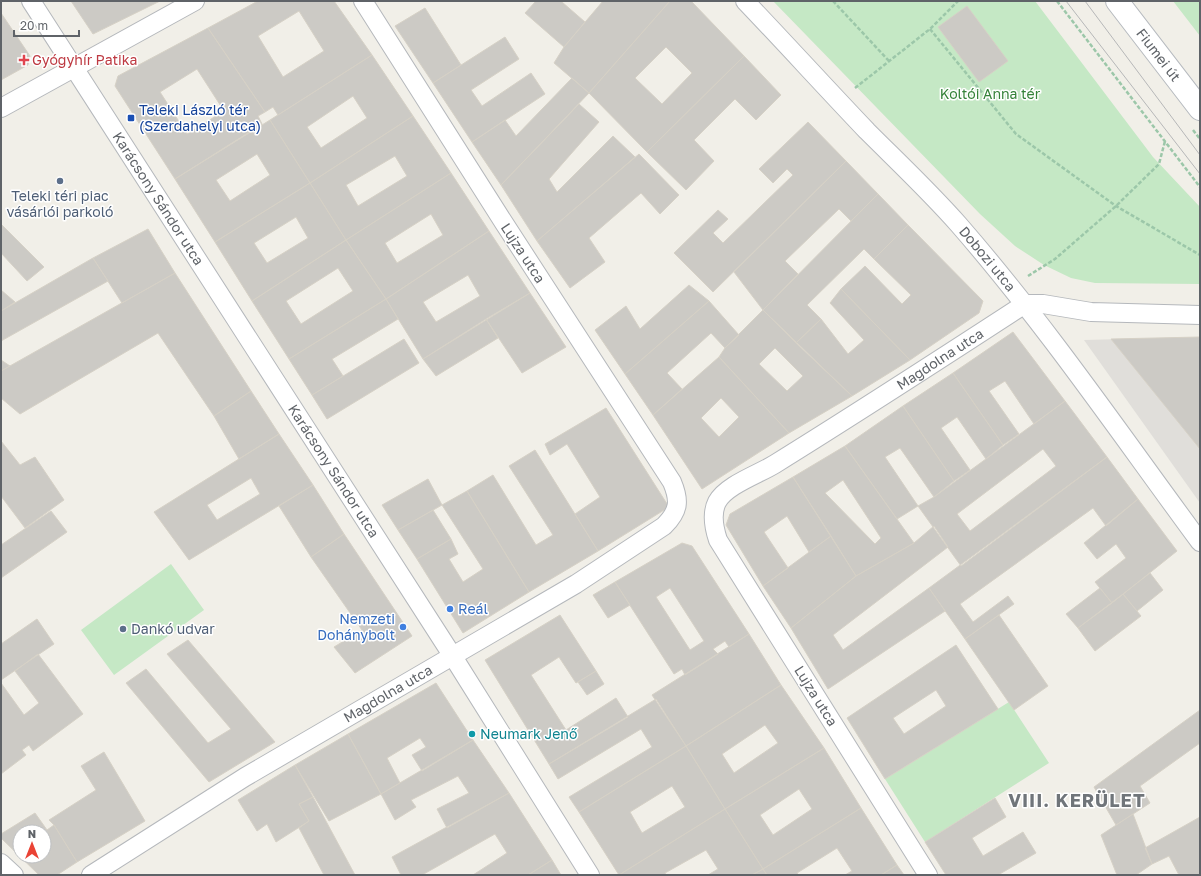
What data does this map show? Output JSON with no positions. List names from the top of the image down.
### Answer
{
  "streets": {
    "main road": ["Fiumei út"],
    "street": [
      "Karácsony Sándor utca",
      "Lujza utca",
      "Dobozi utca",
      "Magdolna utca"
    ]
  },
  "crossings": [
    ["Karácsony Sándor utca", "Magdolna utca"],
    ["Lujza utca", "Magdolna utca"],
    ["Dobozi utca", "Magdolna utca"]
  ],
  "districts": ["VIII. KERÜLET"],
  "parks": ["Koltói Anna tér"],
  "places": {
    "health": ["Gyógyhír Patika"],
    "transit": ["Teleki László tér (Szerdahelyi utca)"],
    "other": [
      "Teleki téri piac vásárlói parkoló",
      "Reál",
      "Nemzeti Dohánybolt",
      "Dankó udvar",
      "Neumark Jenő"
    ]
  },
  "scale_bar": "20 m",
  "north": "top"
}
